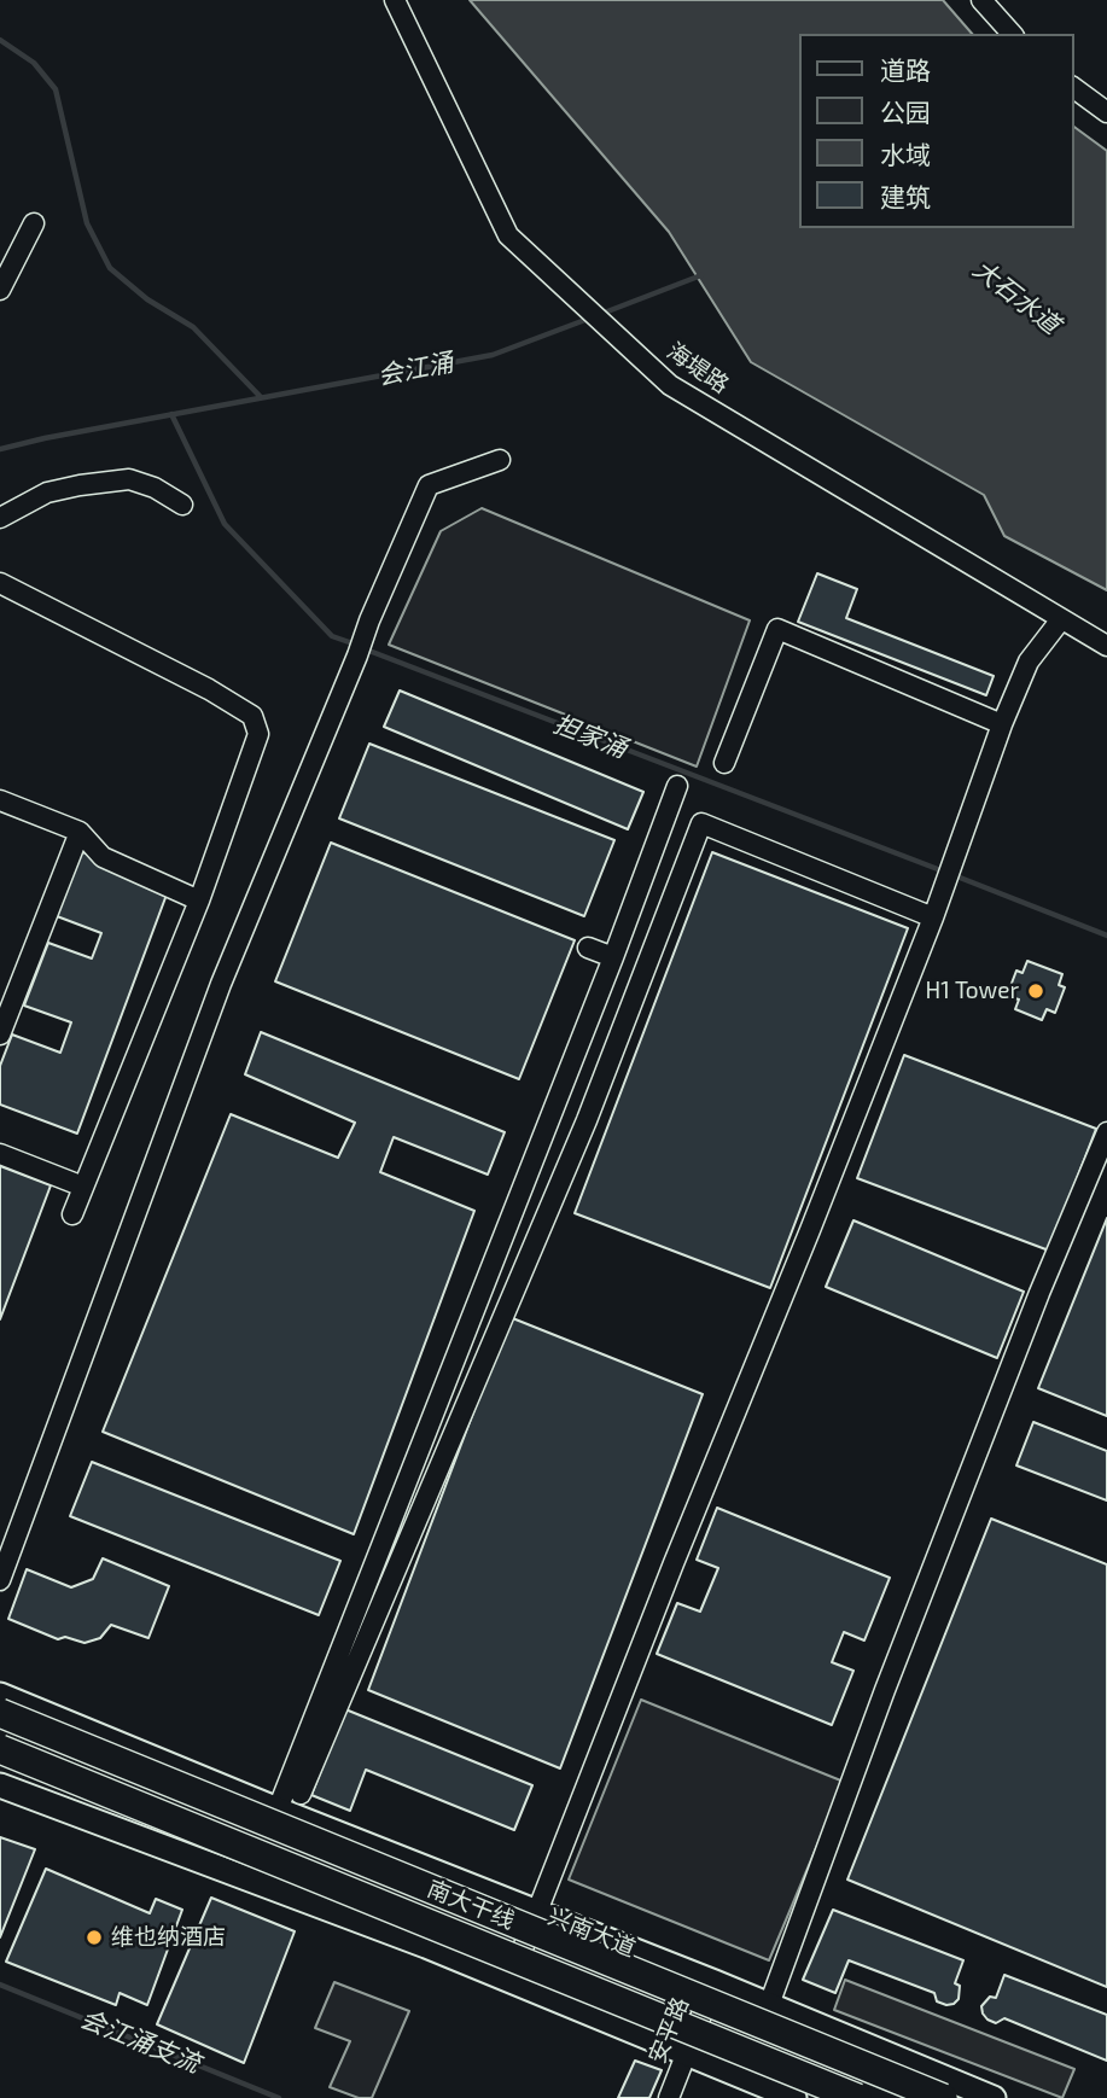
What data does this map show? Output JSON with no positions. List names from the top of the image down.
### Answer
{
  "streets": {
    "highway": ["南大干线"],
    "main road": ["兴南大道"],
    "street": ["海堤路", "安平路"]
  },
  "crossings": [
    ["兴南大道", "安平路"]
  ],
  "water": [
    "大石水道",
    "会江涌",
    "担家涌",
    "会江涌支流"
  ],
  "places": ["H1 Tower", "维也纳酒店"],
  "legend": [
    "道路",
    "公园",
    "水域",
    "建筑"
  ]
}
